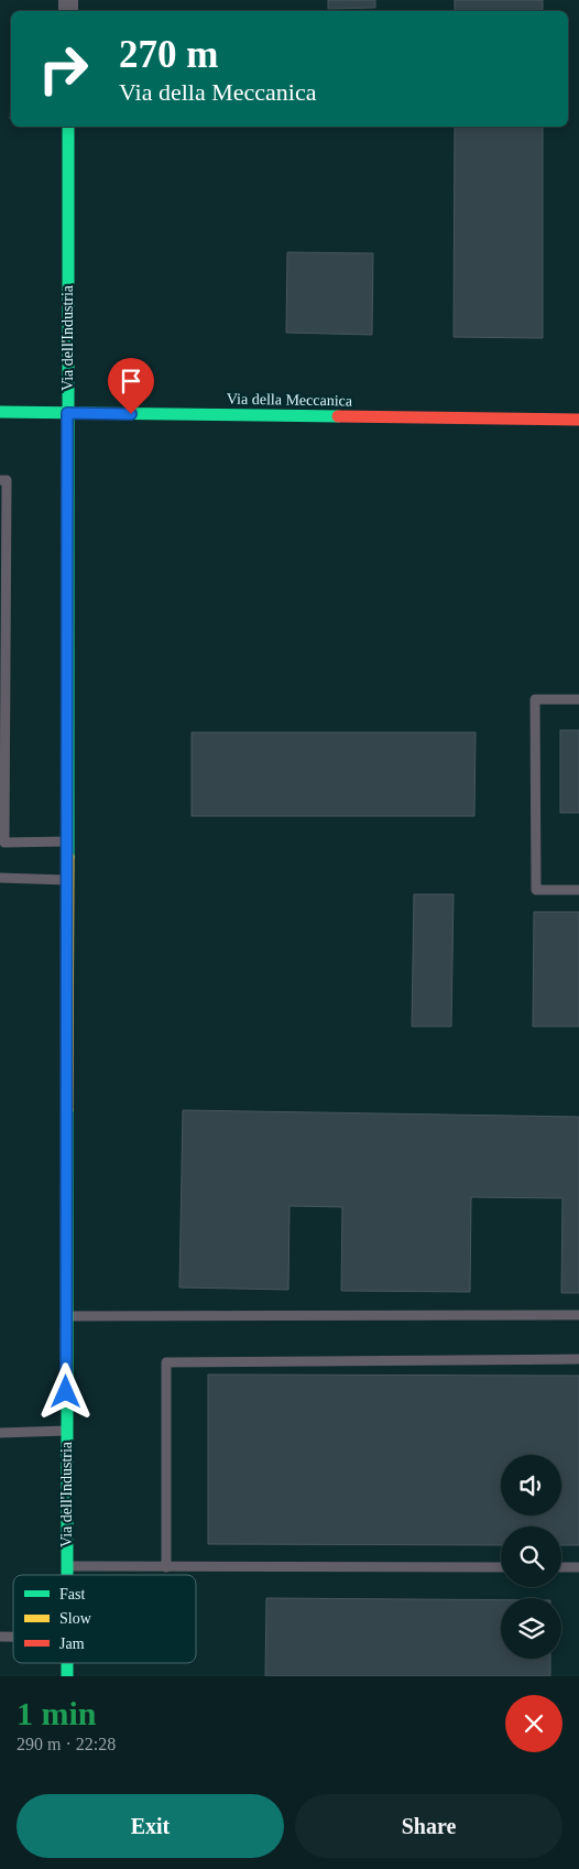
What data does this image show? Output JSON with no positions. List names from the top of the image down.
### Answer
{
  "streets": {
    "street": ["Via dell'Industria", "Via della Meccanica"]
  },
  "crossings": [
    ["Via dell'Industria", "Via della Meccanica"]
  ],
  "legend": ["Fast", "Slow", "Jam"],
  "page": {
    "turn": ["270 m", "Via della Meccanica"],
    "heading": ["1 min", "290 m · 22:28"],
    "buttons": ["Exit", "Share"]
  }
}
